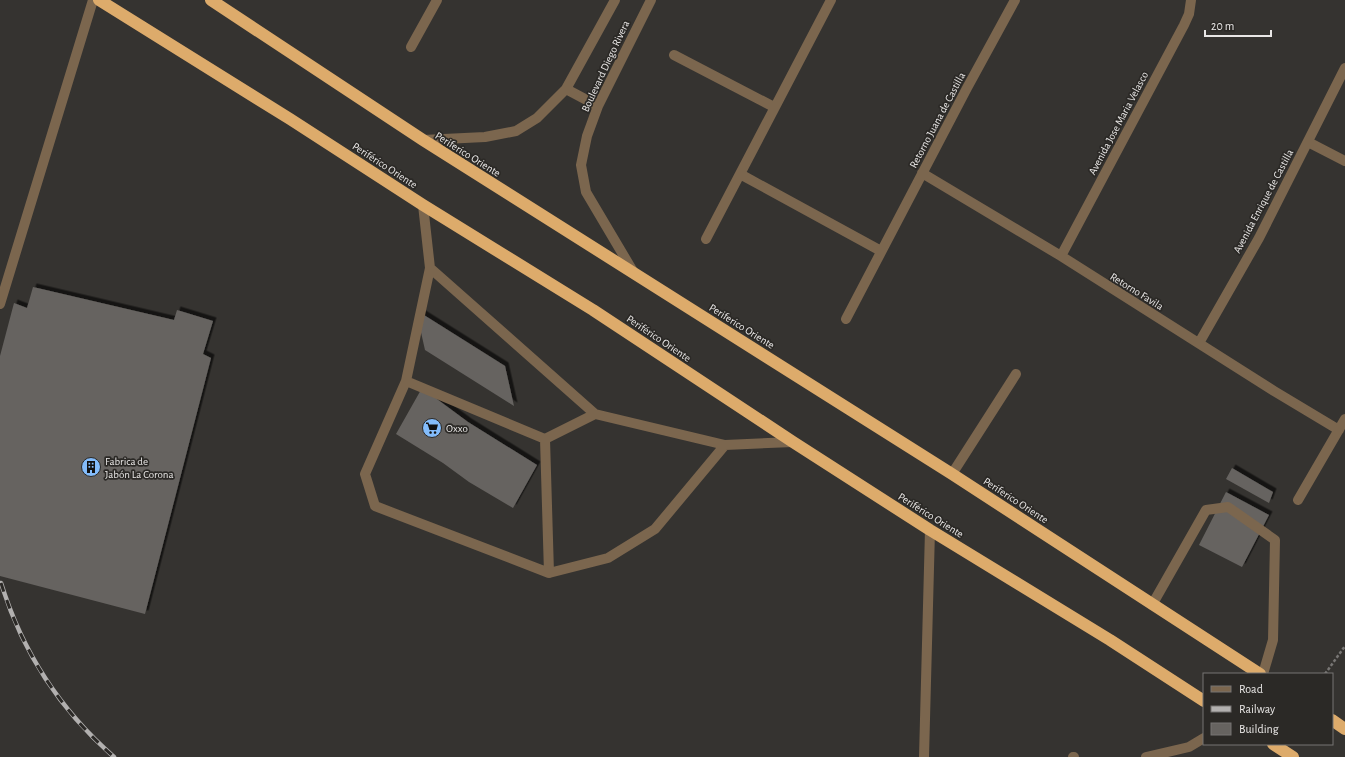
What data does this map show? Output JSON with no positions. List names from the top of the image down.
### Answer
{
  "streets": {
    "highway": ["Periferico Oriente", "Periférico Oriente"],
    "street": [
      "Boulevard Diego Rivera",
      "Retorno Juana de Castilla",
      "Avenida Jose Maria Velasco",
      "Avenida Enrique de Castilla",
      "Retorno Favila"
    ]
  },
  "crossings": [
    ["Boulevard Diego Rivera", "Periferico Oriente"],
    ["Retorno Juana de Castilla", "Retorno Favila"],
    ["Avenida Jose Maria Velasco", "Retorno Favila"],
    ["Avenida Enrique de Castilla", "Retorno Favila"]
  ],
  "places": {
    "supermarket": ["Oxxo"],
    "building": ["Fabrica de Jabón La Corona"]
  },
  "legend": ["Road", "Railway", "Building"],
  "scale_bar": "20 m"
}
